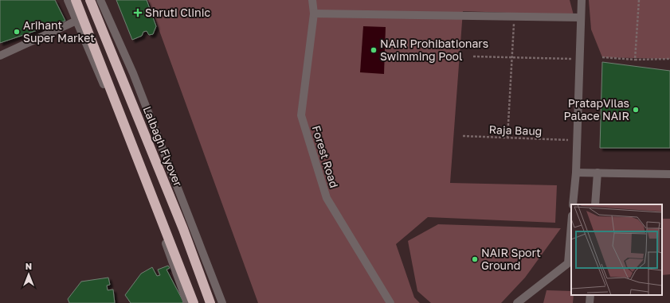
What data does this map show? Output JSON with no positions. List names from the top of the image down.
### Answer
{
  "streets": {
    "highway": ["Lalbagh Flyover"],
    "street": ["Forest Road"],
    "path": ["Raja Baug"]
  },
  "places": {
    "health": ["Shruti Clinic"],
    "other": [
      "Arihant Super Market",
      "NAIR Prohibationars Swimming Pool",
      "PratapVilas Palace NAIR",
      "NAIR Sport Ground"
    ]
  },
  "north": "top"
}
